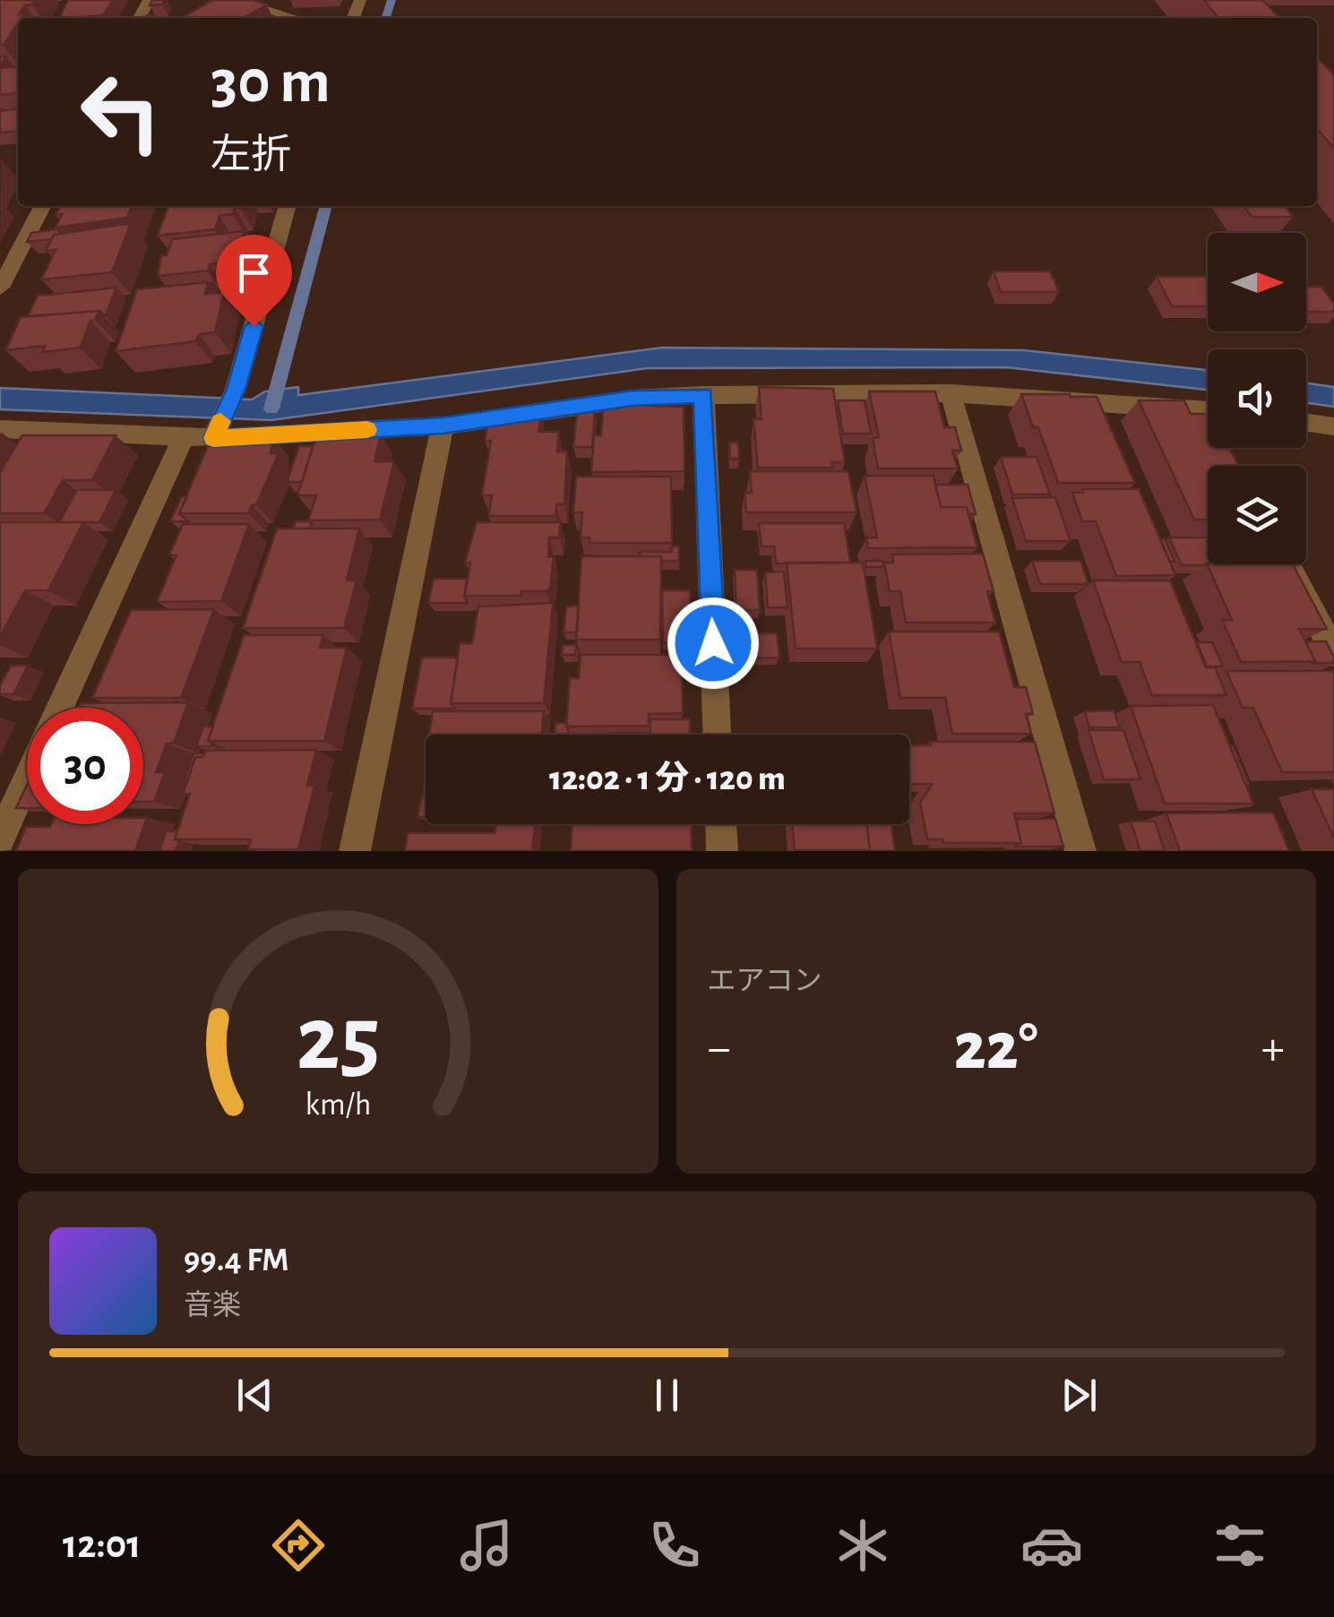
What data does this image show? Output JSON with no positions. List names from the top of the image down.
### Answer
{
  "north": "right",
  "page": {
    "turn": ["30 m", "左折"],
    "limit": "30",
    "trip": "12:02 · 1 分 · 120 m",
    "tile": "エアコン",
    "heat": ["−", "22°", "+"],
    "song": ["99.4 FM", "音楽"],
    "tabs": "12:01",
    "gauge": ["25", "km/h"]
  }
}
